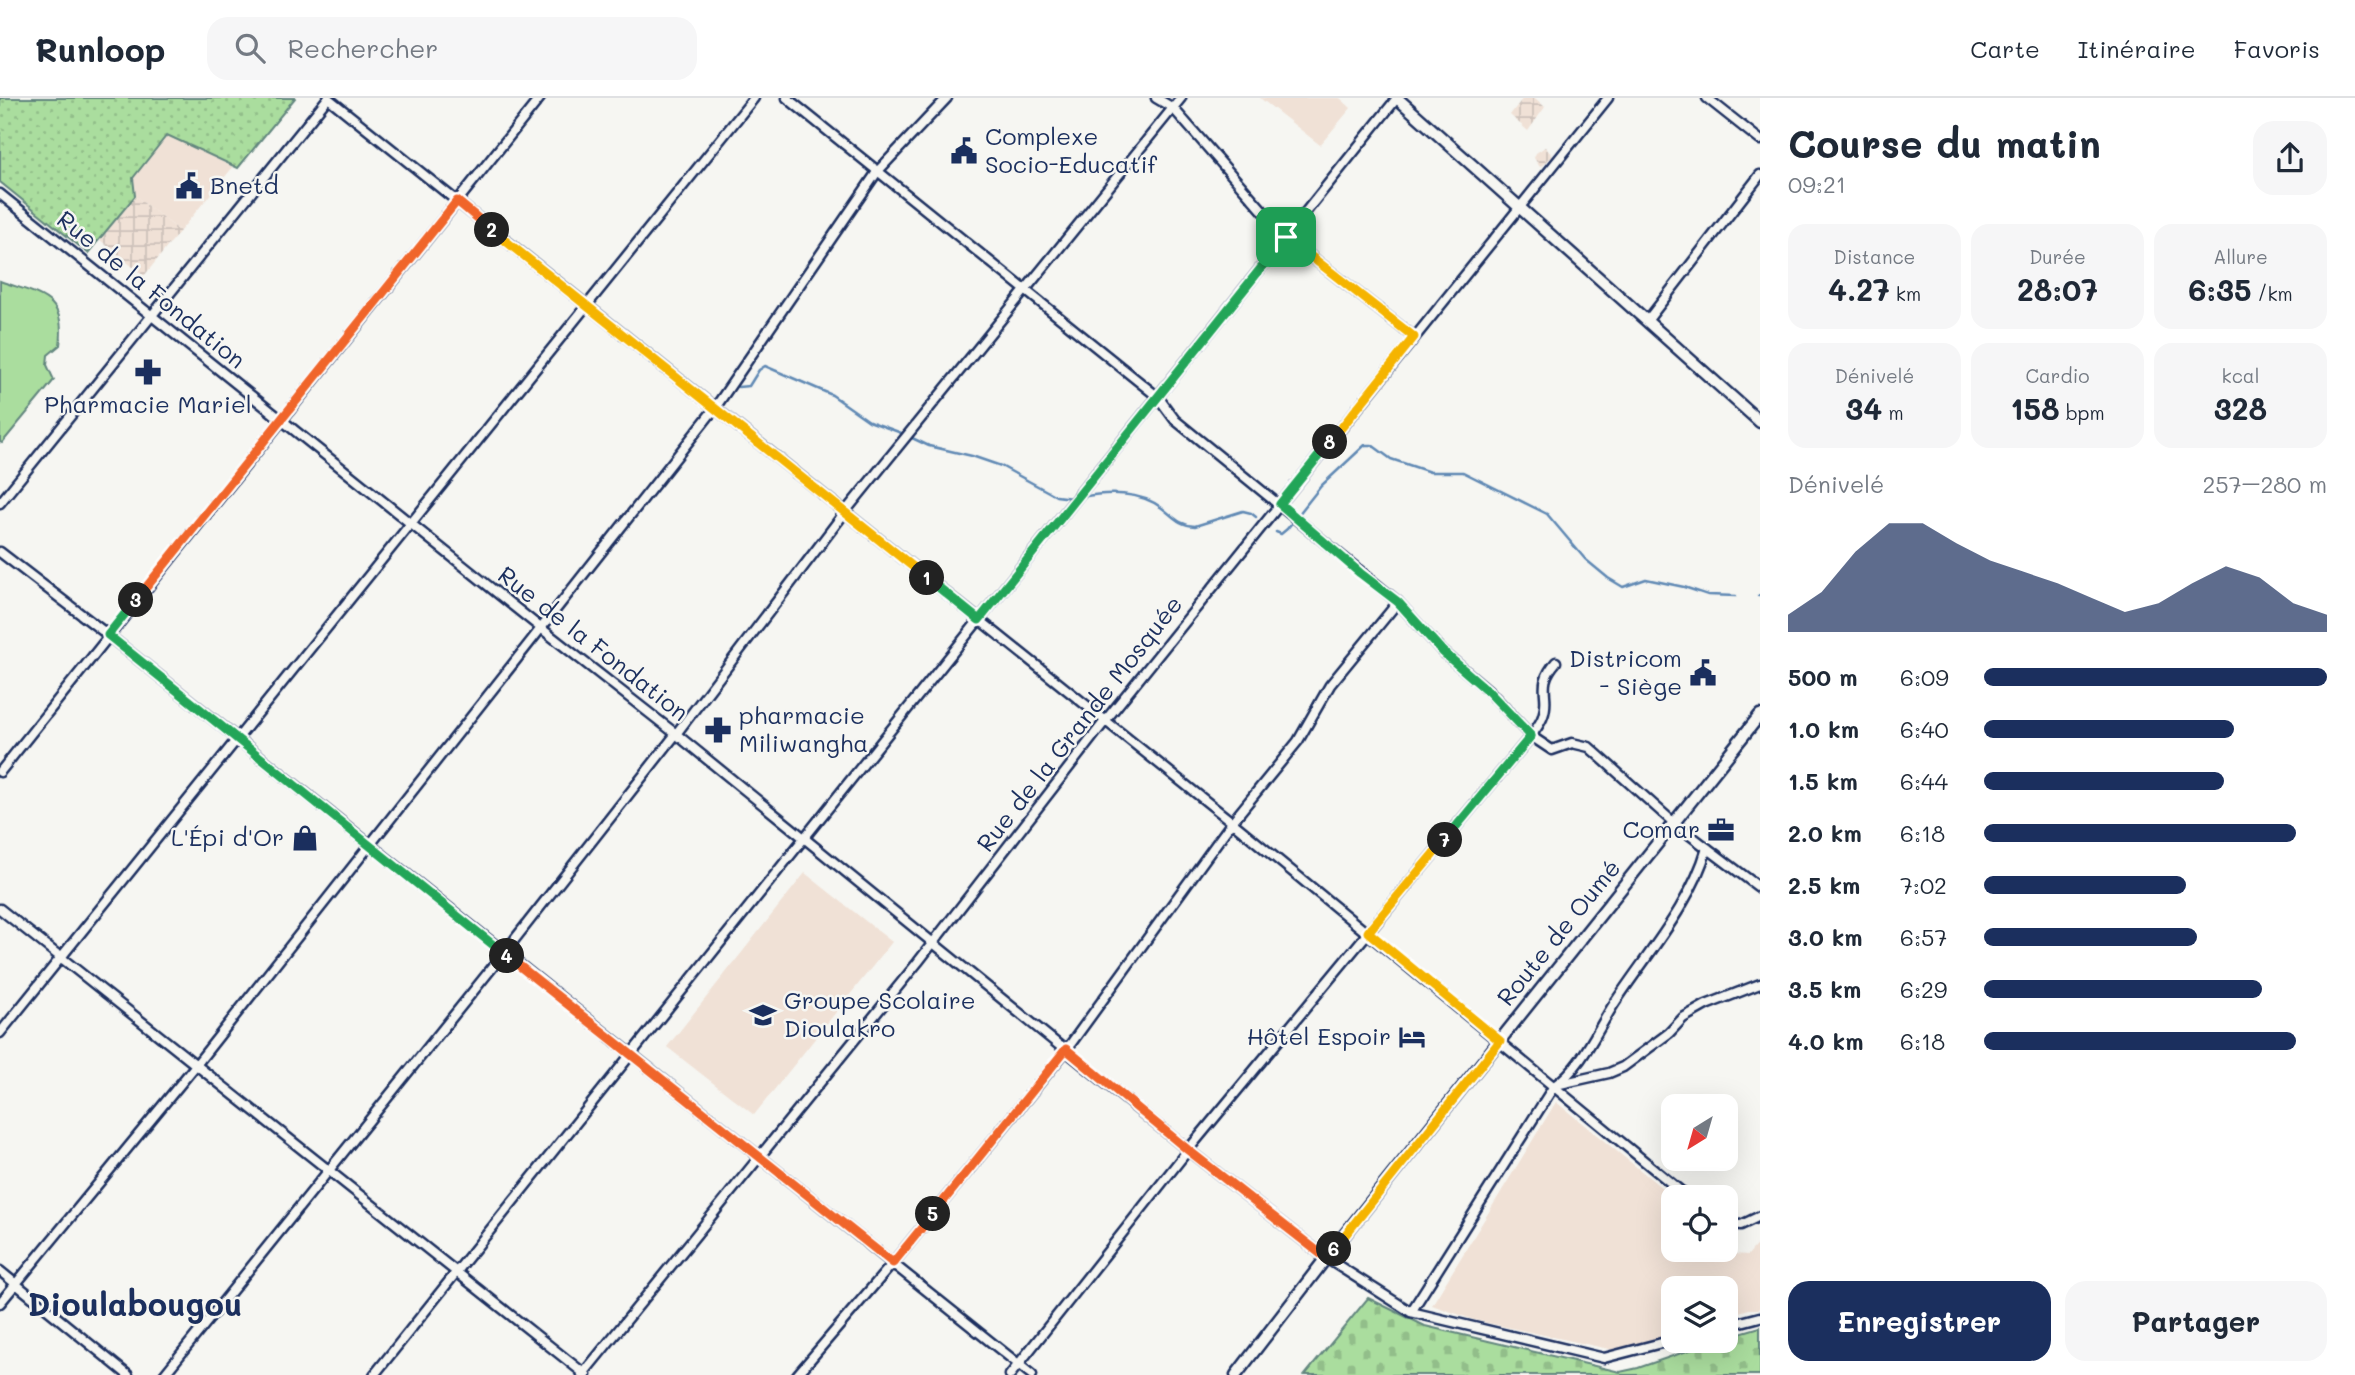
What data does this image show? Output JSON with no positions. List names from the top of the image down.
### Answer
{
  "streets": {
    "main road": ["Route de Oumé"],
    "street": ["Rue de la Fondation", "Rue de la Grande Mosquée"]
  },
  "crossings": [
    ["Rue de la Fondation", "Rue de la Grande Mosquée"],
    ["Rue de la Fondation", "Route de Oumé"]
  ],
  "districts": ["Dioulabougou"],
  "places": {
    "public building": ["Complexe Socio-Educatif", "Bnetd", "Districom - Siège"],
    "pharmacy": ["Pharmacie Mariel", "pharmacie Miliwangha"],
    "office": ["Comar"],
    "shop": ["L'Épi d'Or"],
    "school or university": ["Groupe Scolaire Dioulakro"],
    "hotel": ["Hôtel Espoir"]
  },
  "north": "bottom left",
  "page": {
    "header": "Runloop",
    "search": "Rechercher",
    "nav": ["Carte", "Itinéraire", "Favoris"],
    "heading": ["Course du matin", "09:21"],
    "pins": [
      "2",
      "8",
      "1",
      "3",
      "7",
      "4",
      "5",
      "6"
    ],
    "stats": [
      ["Distance", "4.27 km"],
      ["Durée", "28:07"],
      ["Allure", "6:35 /km"],
      ["Dénivelé", "34 m"],
      ["Cardio", "158 bpm"],
      ["kcal", "328"]
    ],
    "chart": ["Dénivelé", "257–280 m"],
    "list": [
      {
        "name": "500 m",
        "note": "6:09"
      },
      {
        "name": "1.0 km",
        "note": "6:40"
      },
      {
        "name": "1.5 km",
        "note": "6:44"
      },
      {
        "name": "2.0 km",
        "note": "6:18"
      },
      {
        "name": "2.5 km",
        "note": "7:02"
      },
      {
        "name": "3.0 km",
        "note": "6:57"
      },
      {
        "name": "3.5 km",
        "note": "6:29"
      },
      {
        "name": "4.0 km",
        "note": "6:18"
      }
    ],
    "buttons": ["Enregistrer", "Partager"]
  }
}
